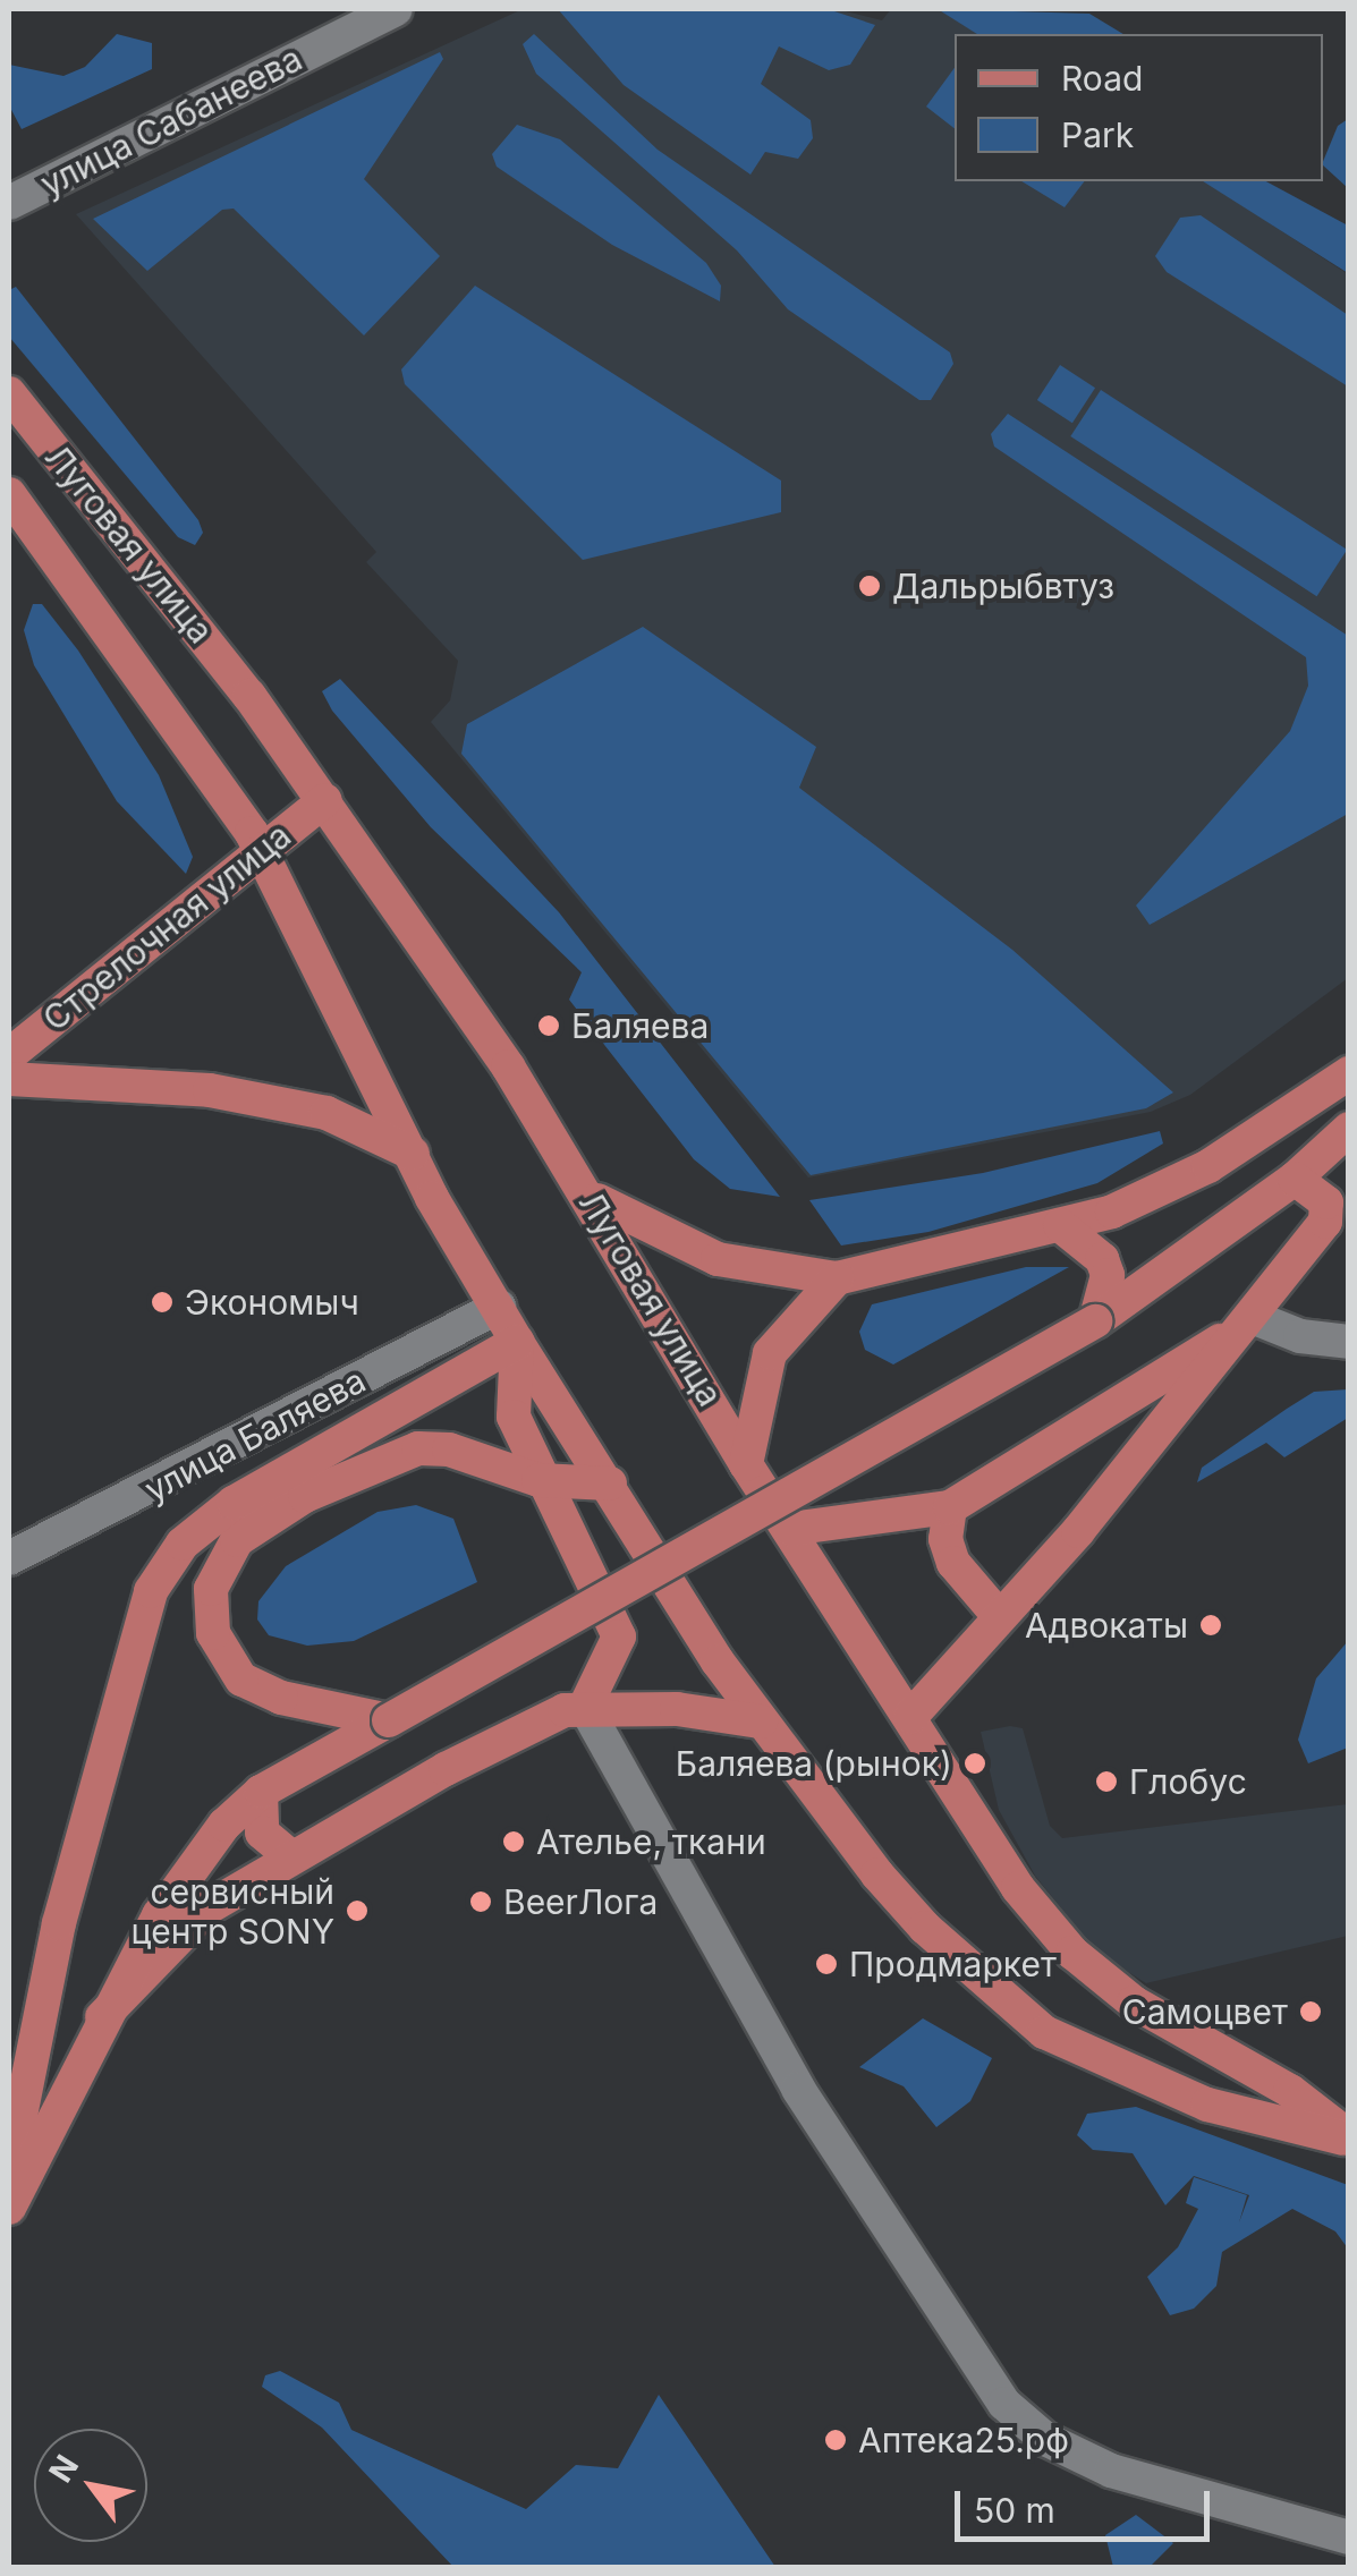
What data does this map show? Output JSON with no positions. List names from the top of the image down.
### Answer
{
  "streets": {
    "main road": ["Луговая улица", "Стрелочная улица"],
    "street": ["улица Сабанеева", "улица Баляева"]
  },
  "crossings": [
    ["Луговая улица", "Стрелочная улица"],
    ["Луговая улица", "улица Баляева"]
  ],
  "places": [
    "Дальрыбвтуз",
    "Баляева",
    "Экономыч",
    "Адвокаты",
    "Баляева (рынок)",
    "Глобус",
    "Ателье, ткани",
    "BeerЛога",
    "сервисный центр SONY",
    "Продмаркет",
    "Самоцвет",
    "Аптека25.рф"
  ],
  "legend": ["Road", "Park"],
  "scale_bar": "50 m",
  "north": "top left"
}
